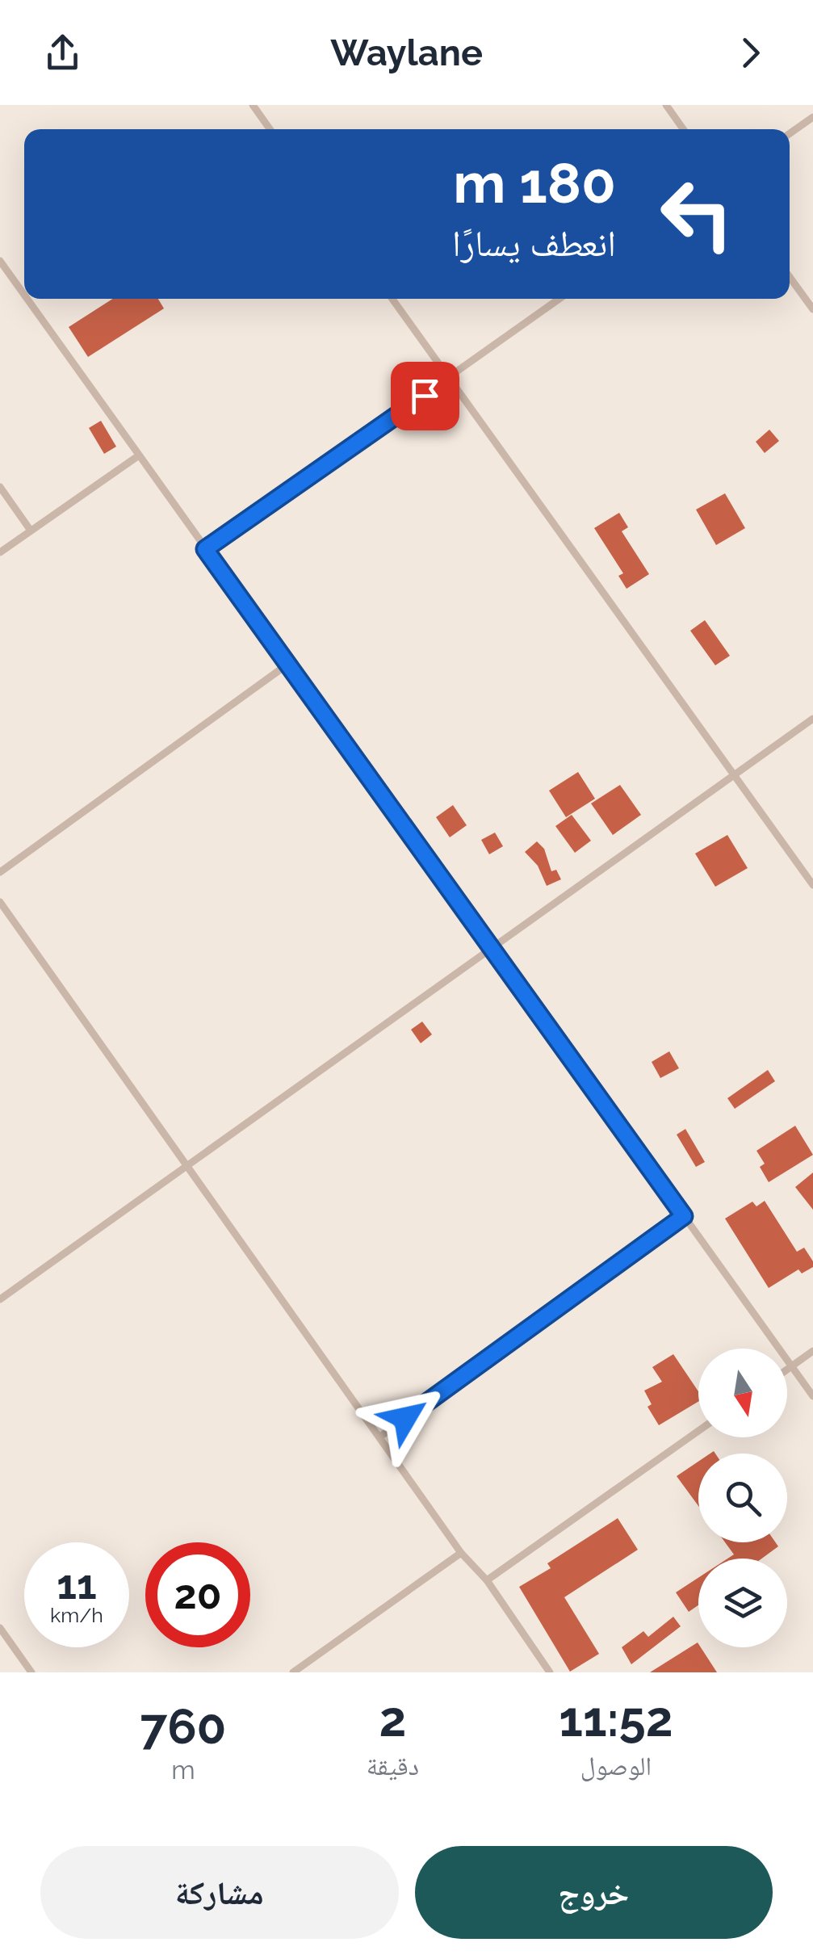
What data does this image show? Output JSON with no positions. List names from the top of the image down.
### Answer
{
  "north": "bottom",
  "page": {
    "header": "Waylane",
    "turn": ["180 m", "انعطف يسارًا"],
    "speed": "11 km/h",
    "limit": "20",
    "eta": [
      "11:52",
      "الوصول",
      "2",
      "دقيقة",
      "760",
      "m"
    ],
    "buttons": ["خروج", "مشاركة"]
  }
}
